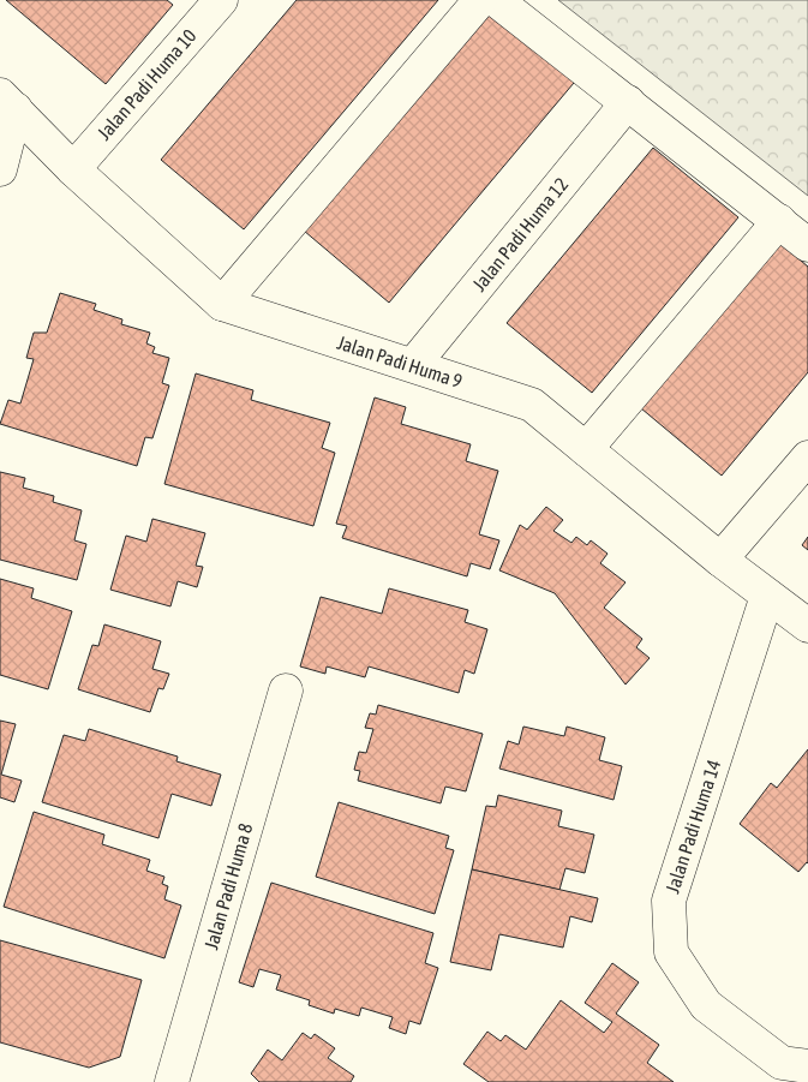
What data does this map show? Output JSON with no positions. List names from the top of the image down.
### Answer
{
  "streets": {
    "street": [
      "Jalan Padi Huma 10",
      "Jalan Padi Huma 12",
      "Jalan Padi Huma 9",
      "Jalan Padi Huma 14",
      "Jalan Padi Huma 8"
    ]
  },
  "crossings": [
    ["Jalan Padi Huma 10", "Jalan Padi Huma 9"],
    ["Jalan Padi Huma 12", "Jalan Padi Huma 9"],
    ["Jalan Padi Huma 9", "Jalan Padi Huma 14"]
  ]
}
